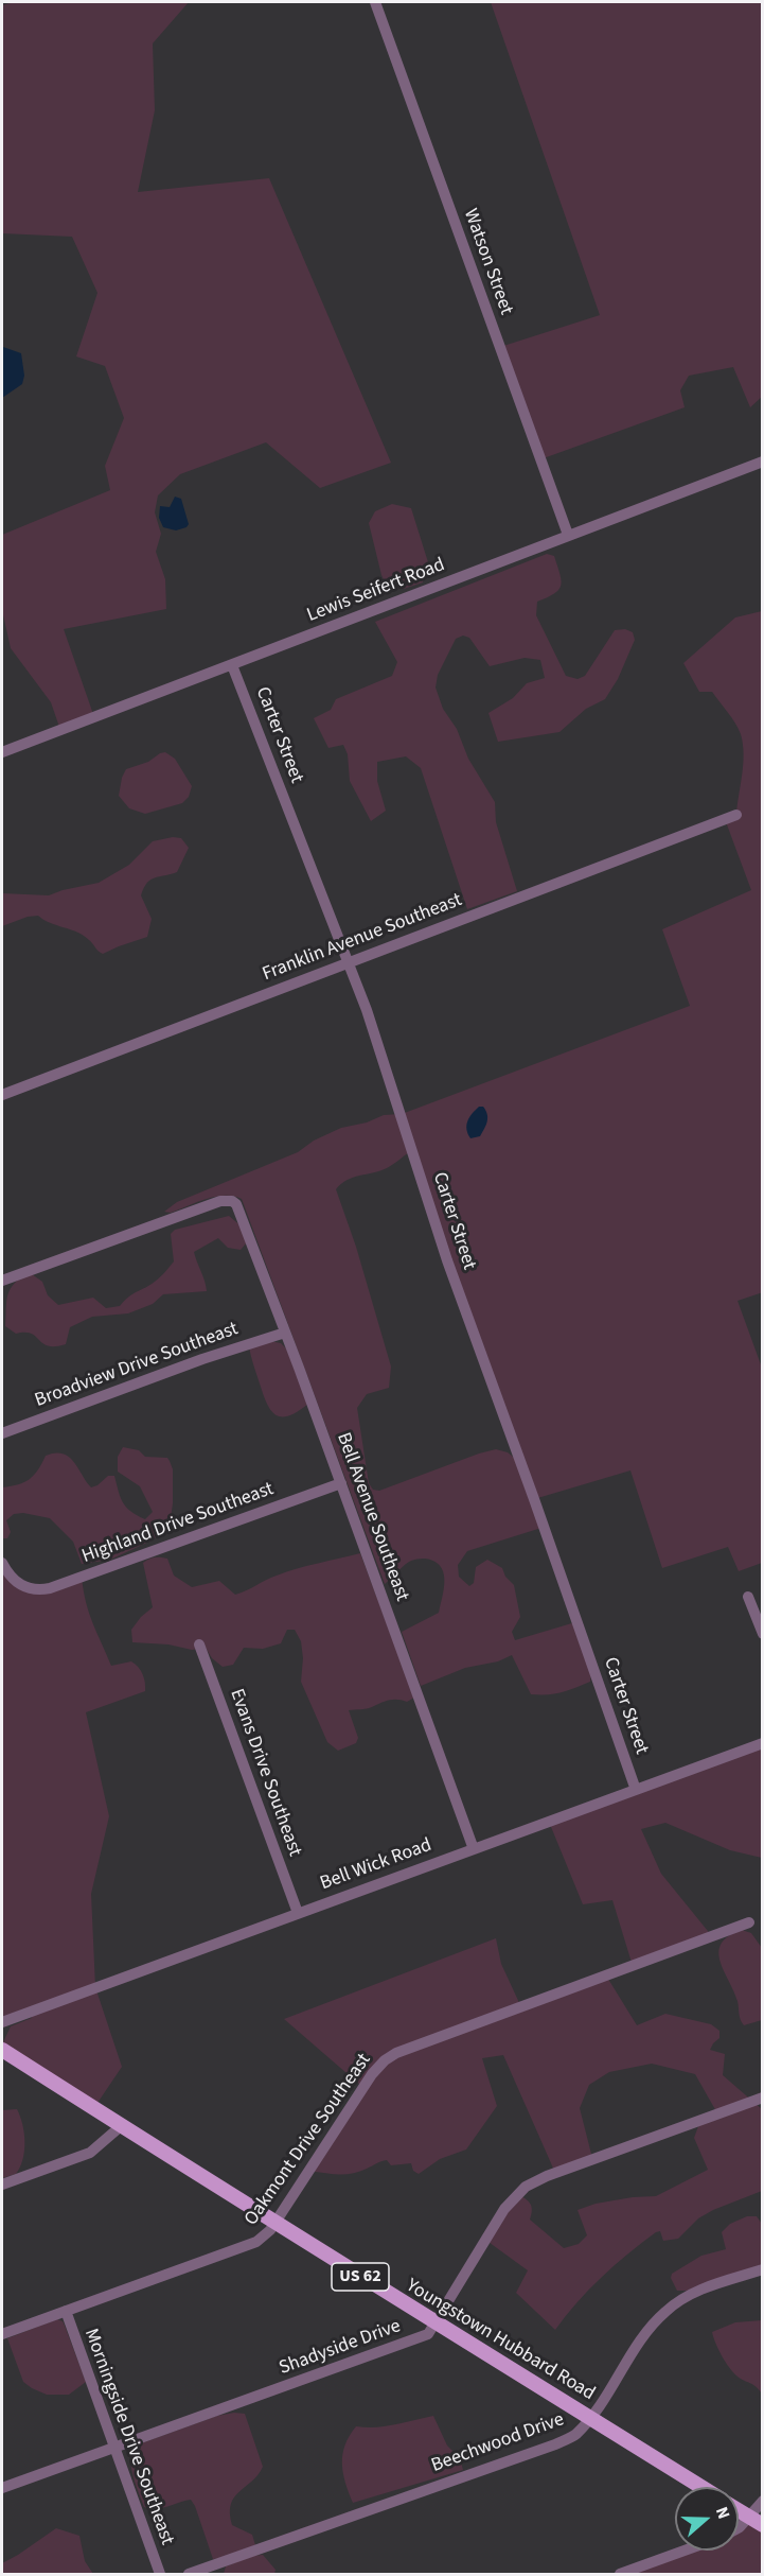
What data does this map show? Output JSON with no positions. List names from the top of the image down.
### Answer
{
  "streets": {
    "main road": ["US 62", "Youngstown Hubbard Road"],
    "street": [
      "Watson Street",
      "Lewis Seifert Road",
      "Carter Street",
      "Franklin Avenue Southeast",
      "Broadview Drive Southeast",
      "Bell Avenue Southeast",
      "Highland Drive Southeast",
      "Evans Drive Southeast",
      "Bell Wick Road",
      "Oakmont Drive Southeast",
      "Shadyside Drive",
      "Morningside Drive Southeast",
      "Beechwood Drive"
    ]
  },
  "crossings": [
    ["Watson Street", "Lewis Seifert Road"],
    ["Lewis Seifert Road", "Carter Street"],
    ["Carter Street", "Franklin Avenue Southeast"],
    ["Carter Street", "Bell Wick Road"],
    ["Broadview Drive Southeast", "Bell Avenue Southeast"],
    ["Bell Avenue Southeast", "Highland Drive Southeast"],
    ["Bell Avenue Southeast", "Bell Wick Road"],
    ["Evans Drive Southeast", "Bell Wick Road"],
    ["Oakmont Drive Southeast", "Youngstown Hubbard Road"],
    ["Oakmont Drive Southeast", "Morningside Drive Southeast"],
    ["Youngstown Hubbard Road", "Shadyside Drive"],
    ["Youngstown Hubbard Road", "Beechwood Drive"],
    ["Shadyside Drive", "Morningside Drive Southeast"]
  ],
  "north": "right"
}
